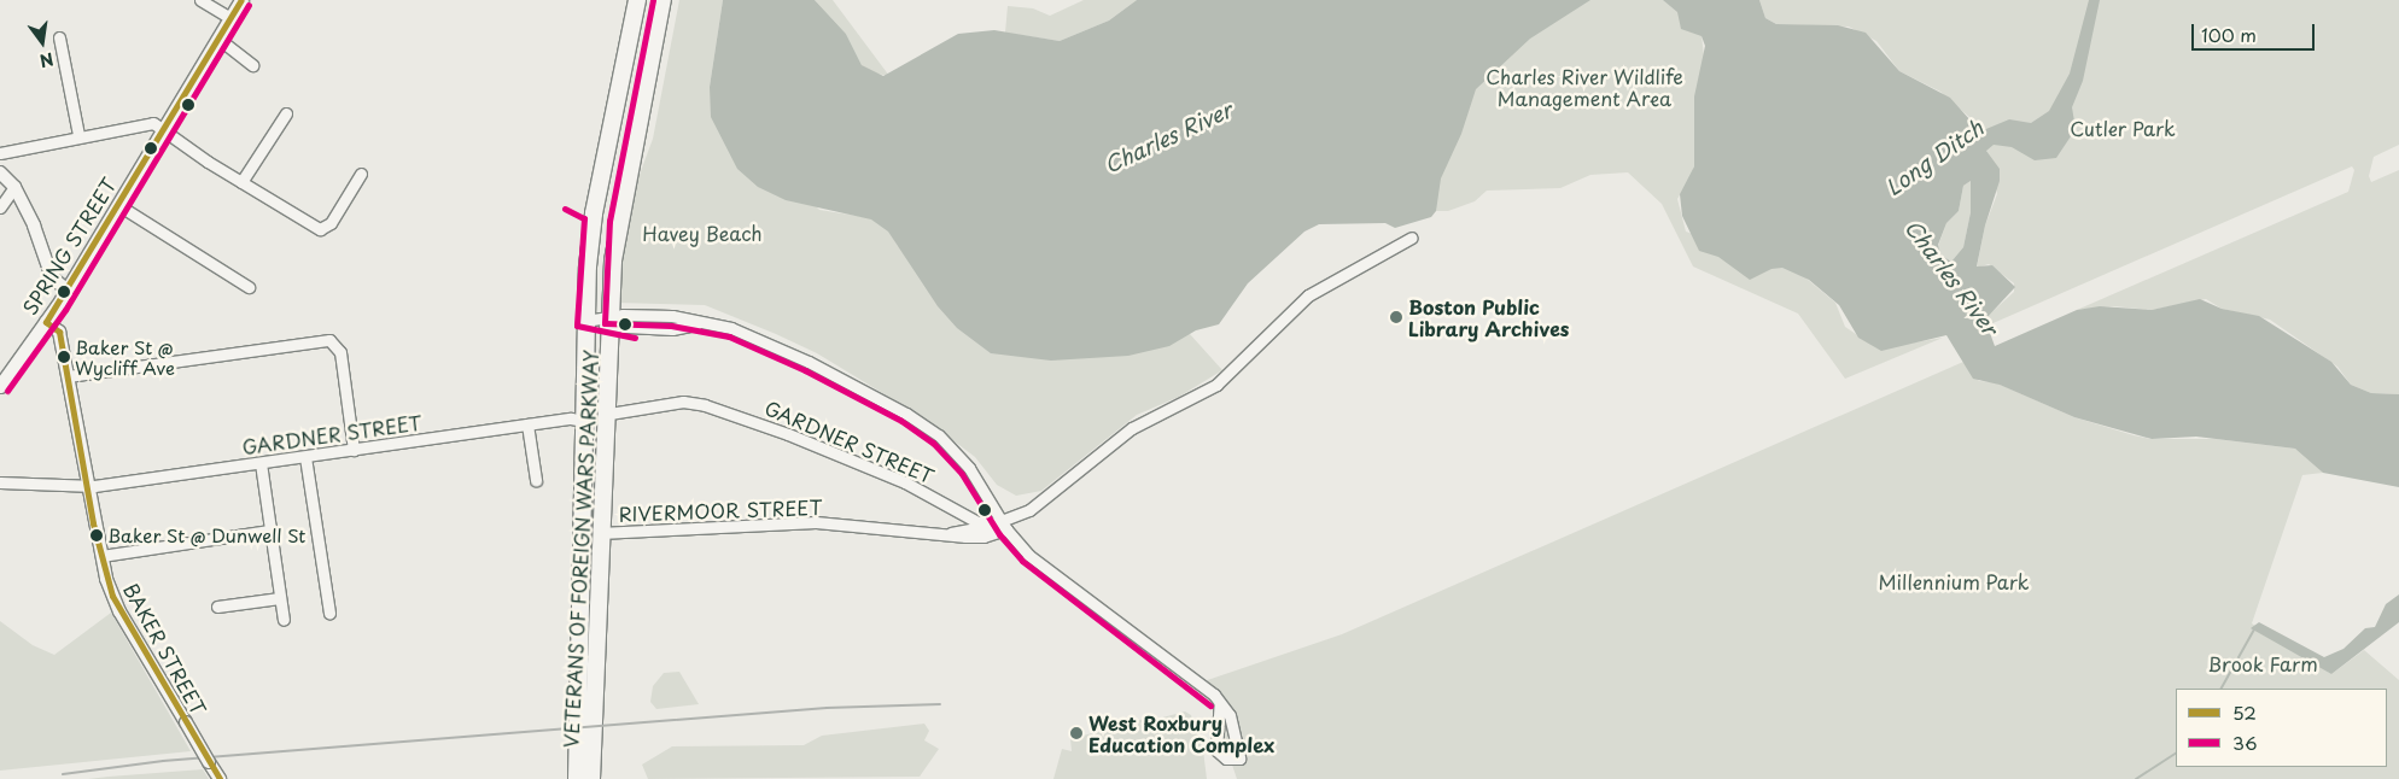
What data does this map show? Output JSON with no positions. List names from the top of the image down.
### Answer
{
  "streets": {
    "highway": ["VETERANS OF FOREIGN WARS PARKWAY"],
    "main road": ["SPRING STREET"],
    "street": ["GARDNER STREET", "RIVERMOOR STREET", "BAKER STREET"]
  },
  "crossings": [
    ["SPRING STREET", "BAKER STREET"],
    ["GARDNER STREET", "RIVERMOOR STREET"],
    ["GARDNER STREET", "VETERANS OF FOREIGN WARS PARKWAY"],
    ["GARDNER STREET", "BAKER STREET"],
    ["RIVERMOOR STREET", "VETERANS OF FOREIGN WARS PARKWAY"]
  ],
  "water": ["Charles River", "Long Ditch"],
  "parks": [
    "Charles River Wildlife Management Area",
    "Cutler Park",
    "Havey Beach",
    "Millennium Park",
    "Brook Farm"
  ],
  "places": [
    "Boston Public Library Archives",
    "Baker St @ Wycliff Ave",
    "Baker St @ Dunwell St",
    "West Roxbury Education Complex"
  ],
  "lines": ["transit line 52", "transit line 36"],
  "legend": ["52", "36"],
  "scale_bar": "100 m",
  "north": "bottom"
}
